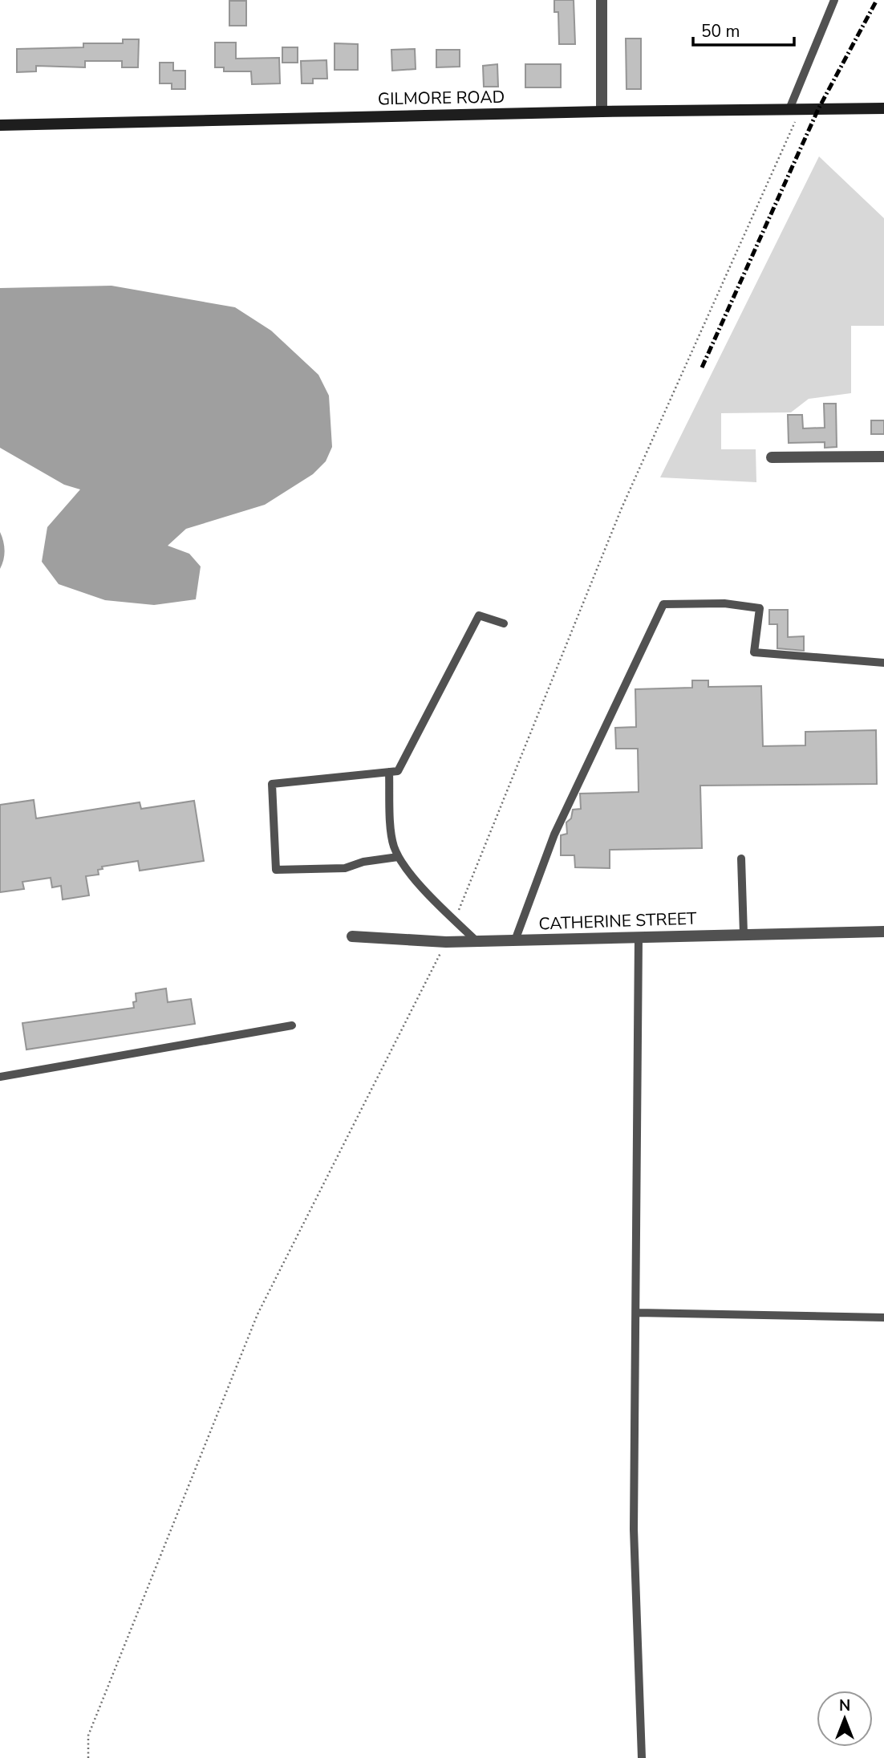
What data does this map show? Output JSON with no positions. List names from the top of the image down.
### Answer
{
  "streets": {
    "main road": ["GILMORE ROAD"],
    "street": ["CATHERINE STREET"]
  },
  "scale_bar": "50 m",
  "north": "top"
}
